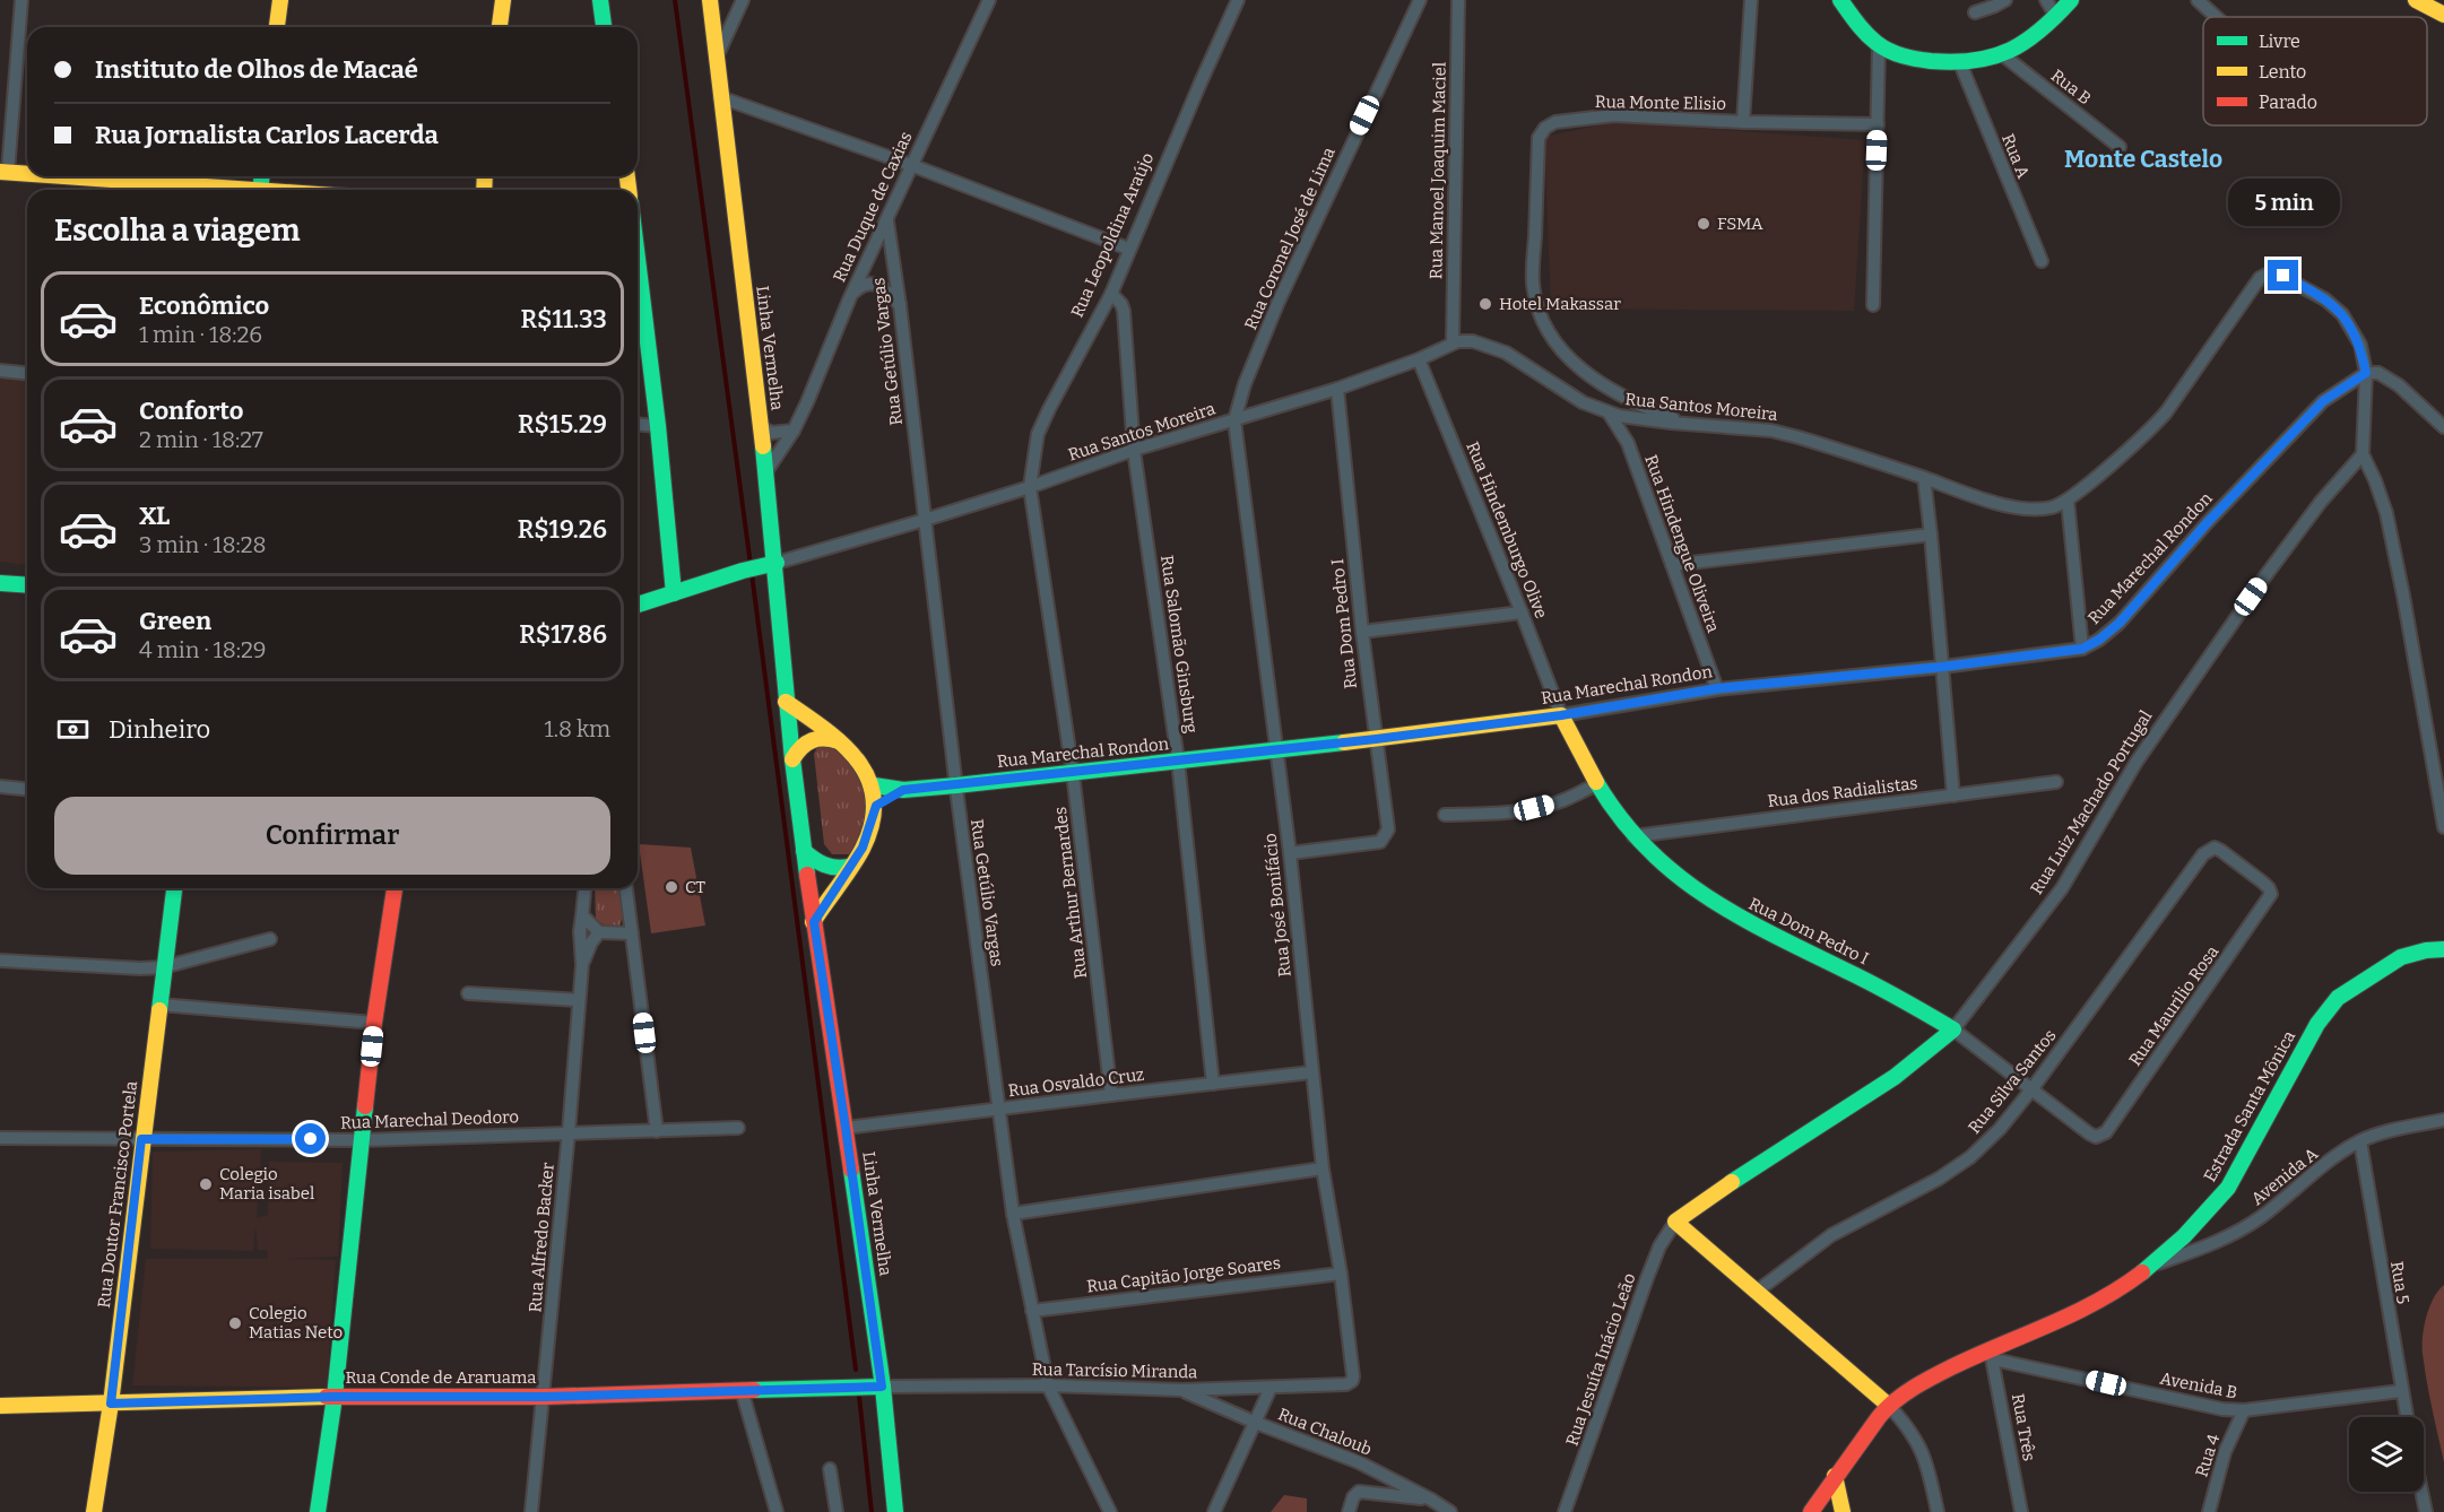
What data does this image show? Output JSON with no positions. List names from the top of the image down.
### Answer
{
  "streets": {
    "main road": [
      "Linha Vermelha",
      "Rua Marechal Rondon",
      "Rua Dom Pedro I",
      "Rua Luiz Machado Portugal",
      "Estrada Santa Mônica",
      "Rua Doutor Francisco Portela",
      "Rua Conde de Araruama"
    ],
    "street": [
      "Rua B",
      "Rua Monte Elisio",
      "Rua A",
      "Rua Manoel Joaquim Maciel",
      "Rua Duque de Caxias",
      "Rua Leopoldina Araújo",
      "Rua Coronel José de Lima",
      "Rua Getúlio Vargas",
      "Rua Santos Moreira",
      "Rua Hindemburgo Olive",
      "Rua Hindengue Oliveira",
      "Rua Salomão Ginsburg",
      "Rua dos Radialistas",
      "Rua Arthur Bernardes",
      "Rua José Bonifácio",
      "Rua Maurilio Rosa",
      "Rua Silva Santos",
      "Rua Osvaldo Cruz",
      "Rua Marechal Deodoro",
      "Avenida A",
      "Rua Alfredo Backer",
      "Rua Capitão Jorge Soares",
      "Rua 5",
      "Rua Jesuíta Inácio Leão",
      "Rua Tarcísio Miranda",
      "Avenida B",
      "Rua Três",
      "Rua Chaloub",
      "Rua 4"
    ]
  },
  "crossings": [
    ["Rua Monte Elisio", "Rua Santos Moreira"],
    ["Rua Manoel Joaquim Maciel", "Rua Santos Moreira"],
    ["Rua Duque de Caxias", "Linha Vermelha"],
    ["Rua Duque de Caxias", "Rua Getúlio Vargas"],
    ["Rua Leopoldina Araújo", "Rua Santos Moreira"],
    ["Rua Leopoldina Araújo", "Rua Salomão Ginsburg"],
    ["Rua Leopoldina Araújo", "Rua Arthur Bernardes"],
    ["Rua Coronel José de Lima", "Rua Santos Moreira"],
    ["Rua Coronel José de Lima", "Rua José Bonifácio"],
    ["Linha Vermelha", "Rua Santos Moreira"],
    ["Linha Vermelha", "Rua Osvaldo Cruz"],
    ["Linha Vermelha", "Rua Tarcísio Miranda"],
    ["Linha Vermelha", "Rua Conde de Araruama"],
    ["Rua Getúlio Vargas", "Rua Santos Moreira"],
    ["Rua Getúlio Vargas", "Rua Marechal Rondon"],
    ["Rua Getúlio Vargas", "Rua Osvaldo Cruz"],
    ["Rua Getúlio Vargas", "Rua Capitão Jorge Soares"],
    ["Rua Getúlio Vargas", "Rua Tarcísio Miranda"],
    ["Rua Santos Moreira", "Rua Hindemburgo Olive"],
    ["Rua Santos Moreira", "Rua Hindengue Oliveira"],
    ["Rua Santos Moreira", "Rua Marechal Rondon"],
    ["Rua Santos Moreira", "Rua Dom Pedro I"],
    ["Rua Santos Moreira", "Rua Salomão Ginsburg"],
    ["Rua Santos Moreira", "Rua Arthur Bernardes"],
    ["Rua Santos Moreira", "Rua José Bonifácio"],
    ["Rua Hindemburgo Olive", "Rua Marechal Rondon"],
    ["Rua Hindemburgo Olive", "Rua Dom Pedro I"],
    ["Rua Hindengue Oliveira", "Rua Marechal Rondon"],
    ["Rua Marechal Rondon", "Rua Dom Pedro I"],
    ["Rua Marechal Rondon", "Rua Salomão Ginsburg"],
    ["Rua Marechal Rondon", "Rua Arthur Bernardes"],
    ["Rua Marechal Rondon", "Rua José Bonifácio"],
    ["Rua Dom Pedro I", "Rua dos Radialistas"],
    ["Rua Dom Pedro I", "Rua Luiz Machado Portugal"],
    ["Rua Dom Pedro I", "Rua José Bonifácio"],
    ["Rua Dom Pedro I", "Rua Maurilio Rosa"],
    ["Rua Dom Pedro I", "Rua Silva Santos"],
    ["Rua Salomão Ginsburg", "Rua Osvaldo Cruz"],
    ["Rua Luiz Machado Portugal", "Rua Jesuíta Inácio Leão"],
    ["Rua Arthur Bernardes", "Rua Osvaldo Cruz"],
    ["Rua José Bonifácio", "Rua Osvaldo Cruz"],
    ["Rua José Bonifácio", "Rua Capitão Jorge Soares"],
    ["Rua José Bonifácio", "Rua Tarcísio Miranda"],
    ["Rua Maurilio Rosa", "Rua Silva Santos"],
    ["Estrada Santa Mônica", "Avenida A"],
    ["Estrada Santa Mônica", "Avenida B"],
    ["Estrada Santa Mônica", "Rua Três"],
    ["Rua Marechal Deodoro", "Rua Doutor Francisco Portela"],
    ["Rua Marechal Deodoro", "Rua Alfredo Backer"],
    ["Avenida A", "Rua 5"],
    ["Rua Doutor Francisco Portela", "Rua Conde de Araruama"],
    ["Rua Alfredo Backer", "Rua Conde de Araruama"],
    ["Rua 5", "Avenida B"],
    ["Rua Tarcísio Miranda", "Rua Conde de Araruama"],
    ["Rua Tarcísio Miranda", "Rua Chaloub"],
    ["Avenida B", "Rua Três"],
    ["Avenida B", "Rua 4"]
  ],
  "districts": ["Monte Castelo"],
  "places": [
    "FSMA",
    "Hotel Makassar",
    "CT",
    "Colegio Maria isabel",
    "Colegio Matias Neto"
  ],
  "legend": ["Livre", "Lento", "Parado"],
  "page": {
    "banner": ["Instituto de Olhos de Macaé", "Rua Jornalista Carlos Lacerda"],
    "bubble": "5 min",
    "heading": "Escolha a viagem",
    "list": [
      {
        "name": "Econômico",
        "note": "1 min · 18:26",
        "value": "R$11.33"
      },
      {
        "name": "Conforto",
        "note": "2 min · 18:27",
        "value": "R$15.29"
      },
      {
        "name": "XL",
        "note": "3 min · 18:28",
        "value": "R$19.26"
      },
      {
        "name": "Green",
        "note": "4 min · 18:29",
        "value": "R$17.86"
      }
    ],
    "pay": ["Dinheiro", "1.8 km"],
    "buttons": "Confirmar"
  }
}
